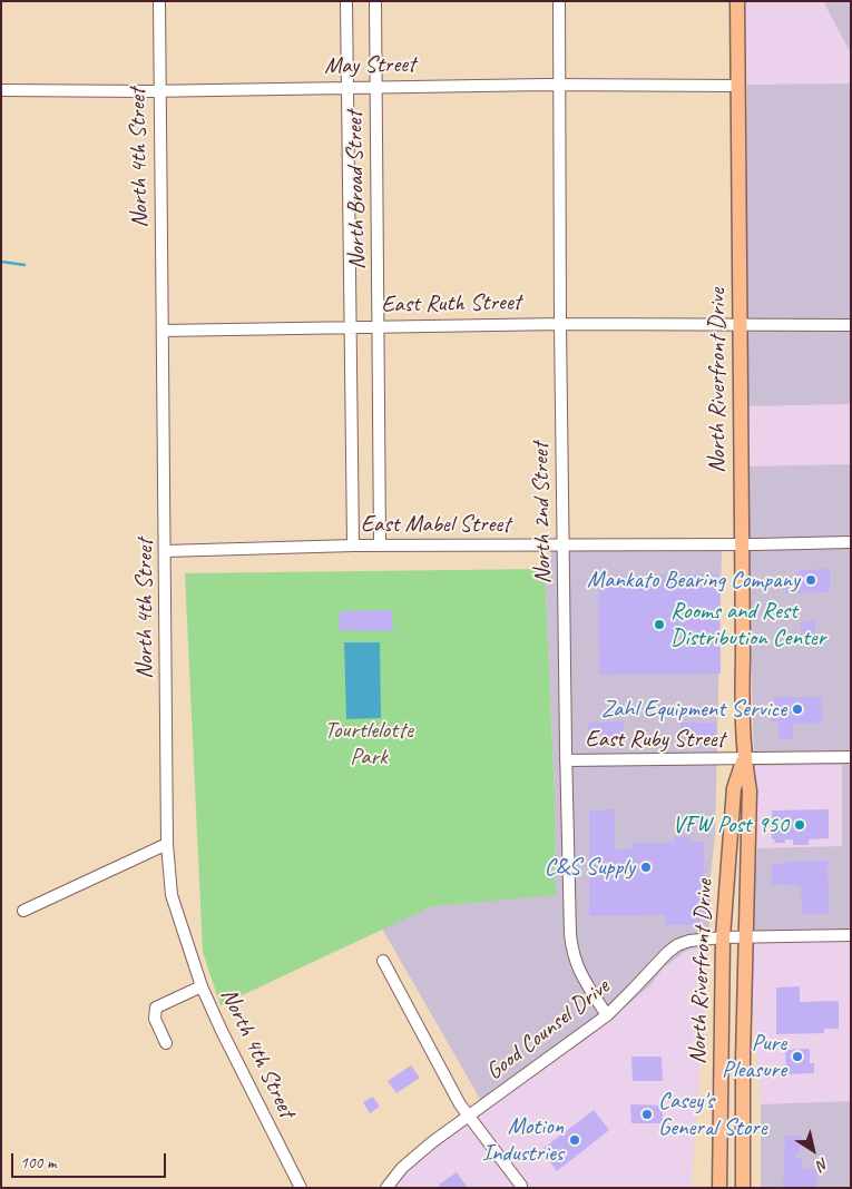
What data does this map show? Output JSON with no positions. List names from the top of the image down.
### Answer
{
  "streets": {
    "main road": ["North Riverfront Drive"],
    "street": [
      "May Street",
      "North 4th Street",
      "North Broad Street",
      "East Ruth Street",
      "North 2nd Street",
      "East Mabel Street",
      "East Ruby Street",
      "Good Counsel Drive"
    ]
  },
  "crossings": [
    ["May Street", "North 4th Street"],
    ["May Street", "North Broad Street"],
    ["May Street", "North Riverfront Drive"],
    ["May Street", "North 2nd Street"],
    ["North 4th Street", "East Ruth Street"],
    ["North 4th Street", "East Mabel Street"],
    ["North Broad Street", "East Ruth Street"],
    ["North Broad Street", "East Mabel Street"],
    ["East Ruth Street", "North Riverfront Drive"],
    ["East Ruth Street", "North 2nd Street"],
    ["North Riverfront Drive", "East Mabel Street"],
    ["North Riverfront Drive", "East Ruby Street"],
    ["North Riverfront Drive", "Good Counsel Drive"],
    ["North 2nd Street", "East Mabel Street"],
    ["North 2nd Street", "East Ruby Street"],
    ["North 2nd Street", "Good Counsel Drive"]
  ],
  "parks": ["Tourtlelotte Park"],
  "places": [
    "Mankato Bearing Company",
    "Rooms and Rest Distribution Center",
    "Zahl Equipment Service",
    "VFW Post 950",
    "C&S Supply",
    "Pure Pleasure",
    "Casey's General Store",
    "Motion Industries"
  ],
  "scale_bar": "100 m",
  "north": "bottom right"
}
